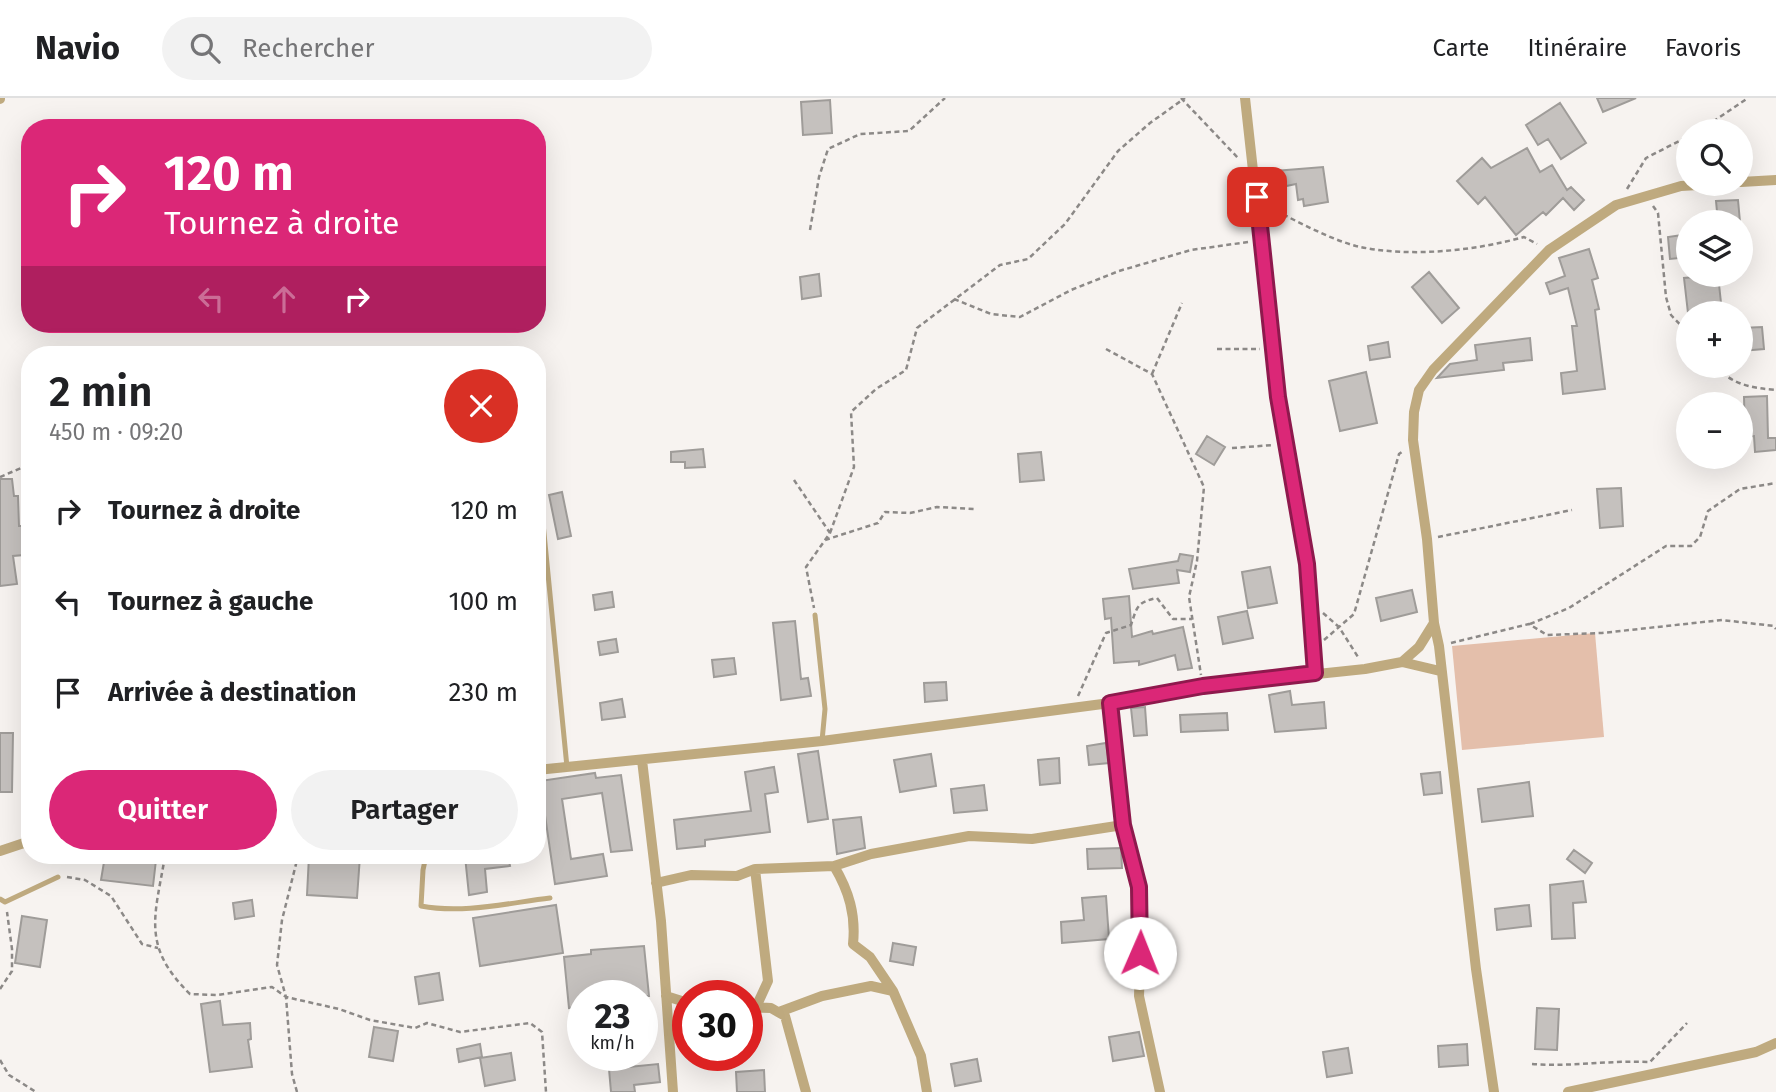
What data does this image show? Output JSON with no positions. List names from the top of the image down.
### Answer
{
  "page": {
    "header": "Navio",
    "search": "Rechercher",
    "nav": ["Carte", "Itinéraire", "Favoris"],
    "map_buttons": ["+", "−"],
    "turn": ["120 m", "Tournez à droite"],
    "heading": ["2 min", "450 m · 09:20"],
    "list": [
      {
        "name": "Tournez à droite",
        "value": "120 m"
      },
      {
        "name": "Tournez à gauche",
        "value": "100 m"
      },
      {
        "name": "Arrivée à destination",
        "value": "230 m"
      }
    ],
    "buttons": ["Quitter", "Partager"],
    "speed": "23 km/h",
    "limit": "30"
  }
}
